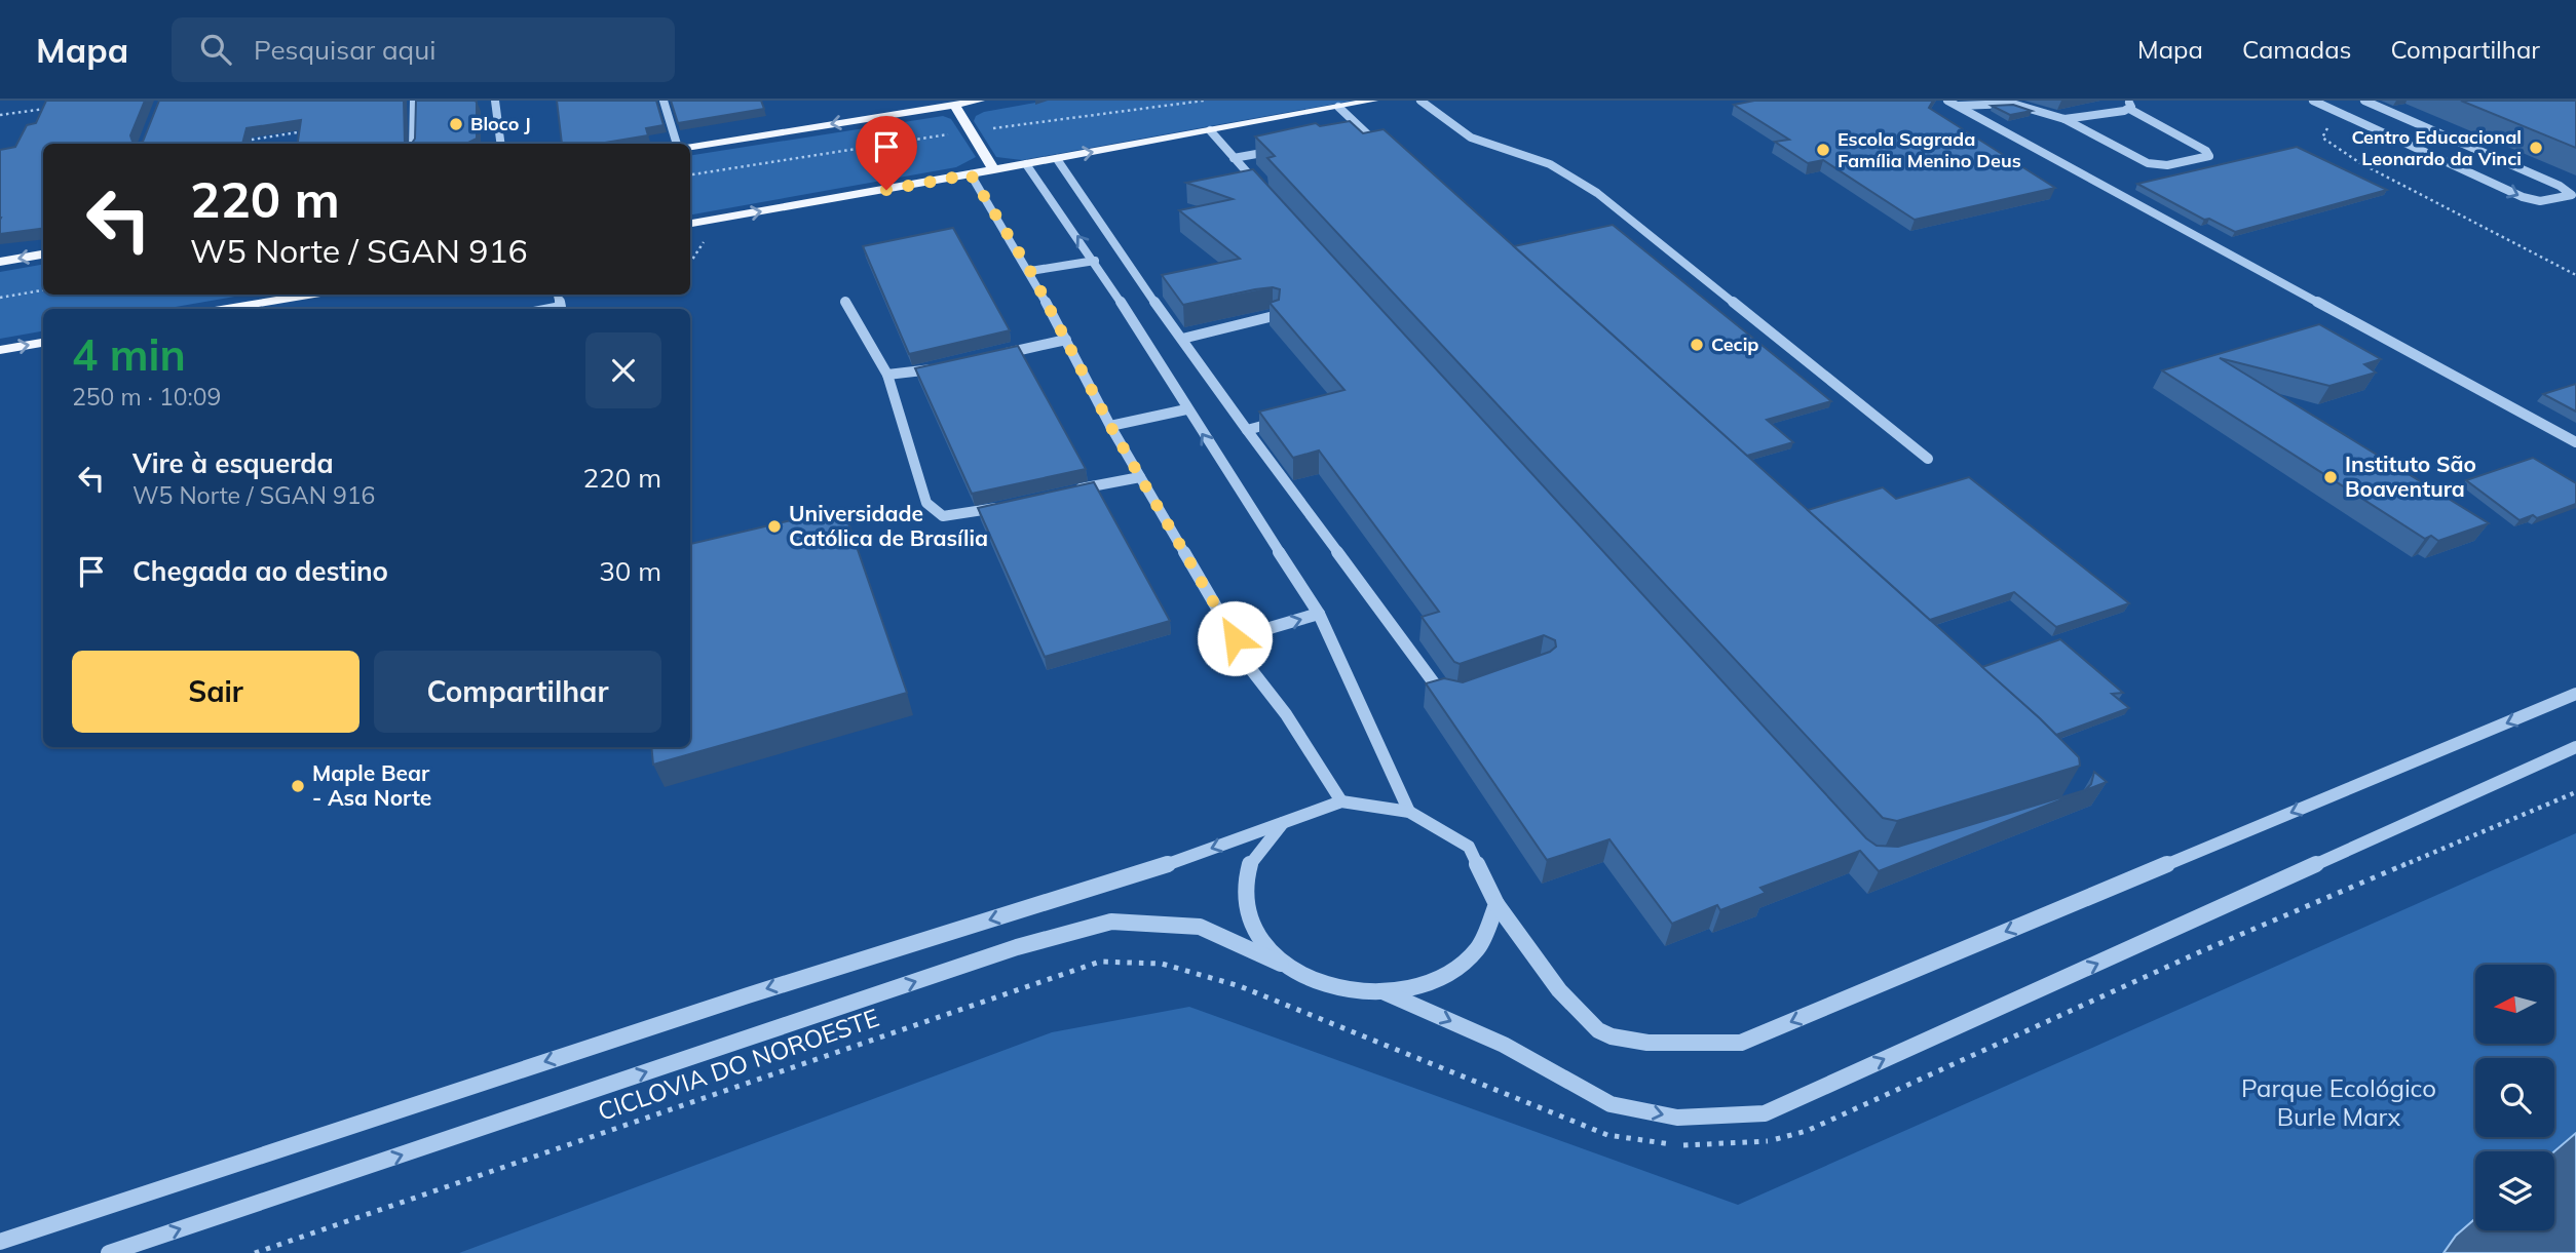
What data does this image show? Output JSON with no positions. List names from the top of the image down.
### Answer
{
  "streets": {
    "path": ["CICLOVIA DO NOROESTE"]
  },
  "parks": ["Parque Ecológico Burle Marx"],
  "places": [
    "Bloco J",
    "Centro Educacional Leonardo da Vinci",
    "Escola Sagrada Família Menino Deus",
    "Cecip",
    "Instituto São Boaventura",
    "Universidade Católica de Brasília",
    "Maple Bear - Asa Norte"
  ],
  "north": "left",
  "page": {
    "header": "Mapa",
    "search": "Pesquisar aqui",
    "nav": ["Mapa", "Camadas", "Compartilhar"],
    "turn": ["220 m", "W5 Norte / SGAN 916"],
    "heading": ["4 min", "250 m · 10:09"],
    "list": [
      {
        "name": "Vire à esquerda",
        "note": "W5 Norte / SGAN 916",
        "value": "220 m"
      },
      {
        "name": "Chegada ao destino",
        "value": "30 m"
      }
    ],
    "buttons": ["Sair", "Compartilhar"]
  }
}
